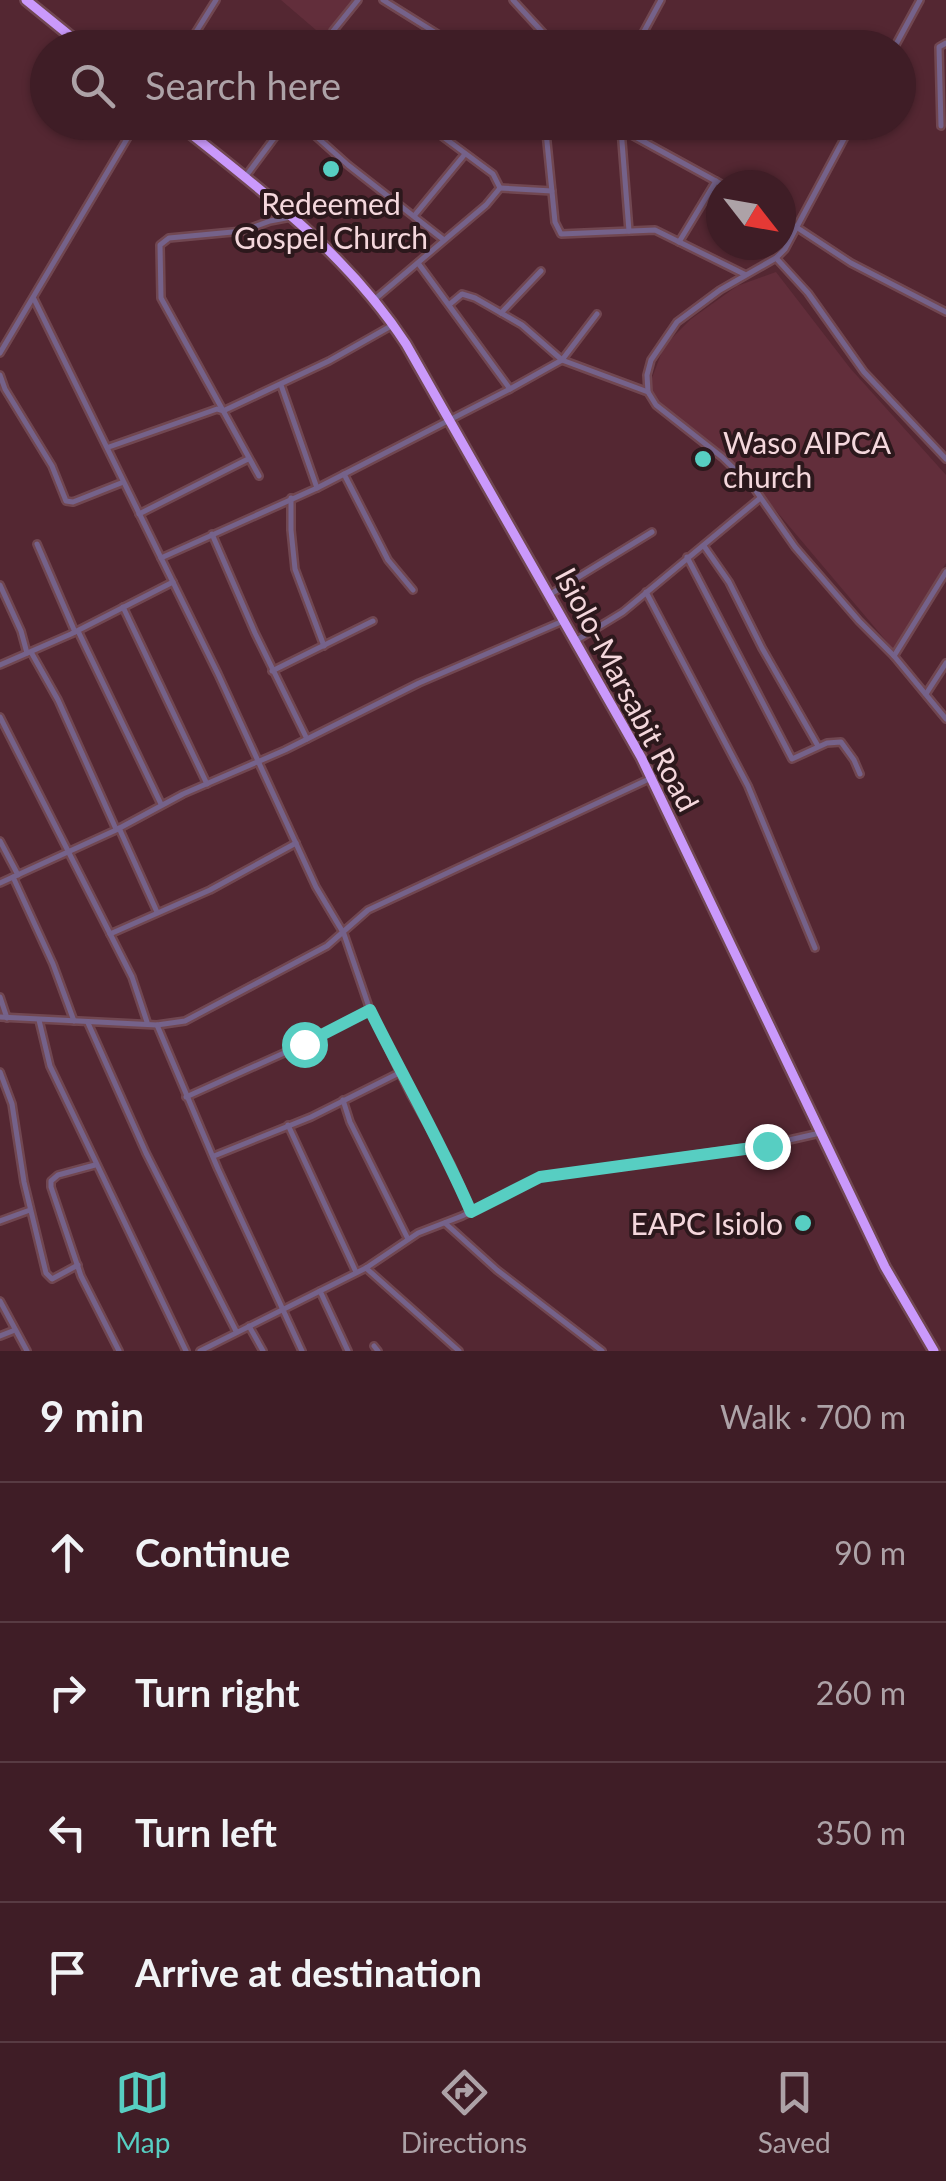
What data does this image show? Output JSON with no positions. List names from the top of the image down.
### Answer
{
  "streets": {
    "highway": ["Isiolo-Marsabit Road"]
  },
  "places": ["Redeemed Gospel Church", "Waso AIPCA church", "EAPC Isiolo"],
  "north": "bottom right",
  "page": {
    "search": "Search here",
    "heading": ["9 min", "Walk · 700 m"],
    "list": [
      ["Continue", "90 m"],
      ["Turn right", "260 m"],
      ["Turn left", "350 m"],
      "Arrive at destination"
    ],
    "nav": ["Map", "Directions", "Saved"]
  }
}
